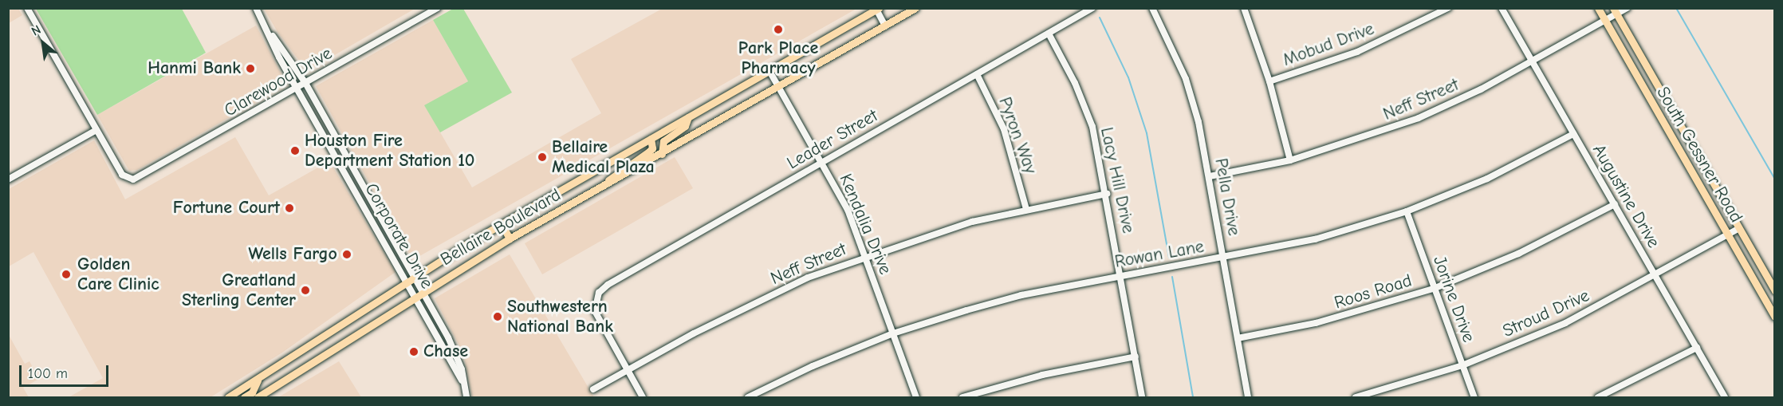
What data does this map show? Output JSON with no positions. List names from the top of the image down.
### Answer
{
  "streets": {
    "main road": ["South Gessner Road", "Bellaire Boulevard"],
    "street": [
      "Mobud Drive",
      "Clarewood Drive",
      "Neff Street",
      "Pyron Way",
      "Leader Street",
      "Lacy Hill Drive",
      "Augustine Drive",
      "Pella Drive",
      "Kendalia Drive",
      "Corporate Drive",
      "Rowan Lane",
      "Roos Road",
      "Jorine Drive",
      "Stroud Drive"
    ]
  },
  "crossings": [
    ["Clarewood Drive", "Corporate Drive"],
    ["Neff Street", "Pyron Way"],
    ["Neff Street", "Leader Street"],
    ["Neff Street", "South Gessner Road"],
    ["Neff Street", "Lacy Hill Drive"],
    ["Neff Street", "Augustine Drive"],
    ["Neff Street", "Pella Drive"],
    ["Neff Street", "Kendalia Drive"],
    ["Pyron Way", "Leader Street"],
    ["Leader Street", "Lacy Hill Drive"],
    ["Leader Street", "Kendalia Drive"],
    ["South Gessner Road", "Stroud Drive"],
    ["Lacy Hill Drive", "Rowan Lane"],
    ["Augustine Drive", "Rowan Lane"],
    ["Augustine Drive", "Roos Road"],
    ["Augustine Drive", "Stroud Drive"],
    ["Pella Drive", "Rowan Lane"],
    ["Pella Drive", "Roos Road"],
    ["Kendalia Drive", "Bellaire Boulevard"],
    ["Kendalia Drive", "Rowan Lane"],
    ["Bellaire Boulevard", "Corporate Drive"],
    ["Rowan Lane", "Jorine Drive"],
    ["Roos Road", "Jorine Drive"],
    ["Jorine Drive", "Stroud Drive"]
  ],
  "places": [
    "Park Place Pharmacy",
    "Hanmi Bank",
    "Houston Fire Department Station 10",
    "Bellaire Medical Plaza",
    "Fortune Court",
    "Wells Fargo",
    "Golden Care Clinic",
    "Greatland Sterling Center",
    "Southwestern National Bank",
    "Chase"
  ],
  "scale_bar": "100 m",
  "north": "top left"
}
